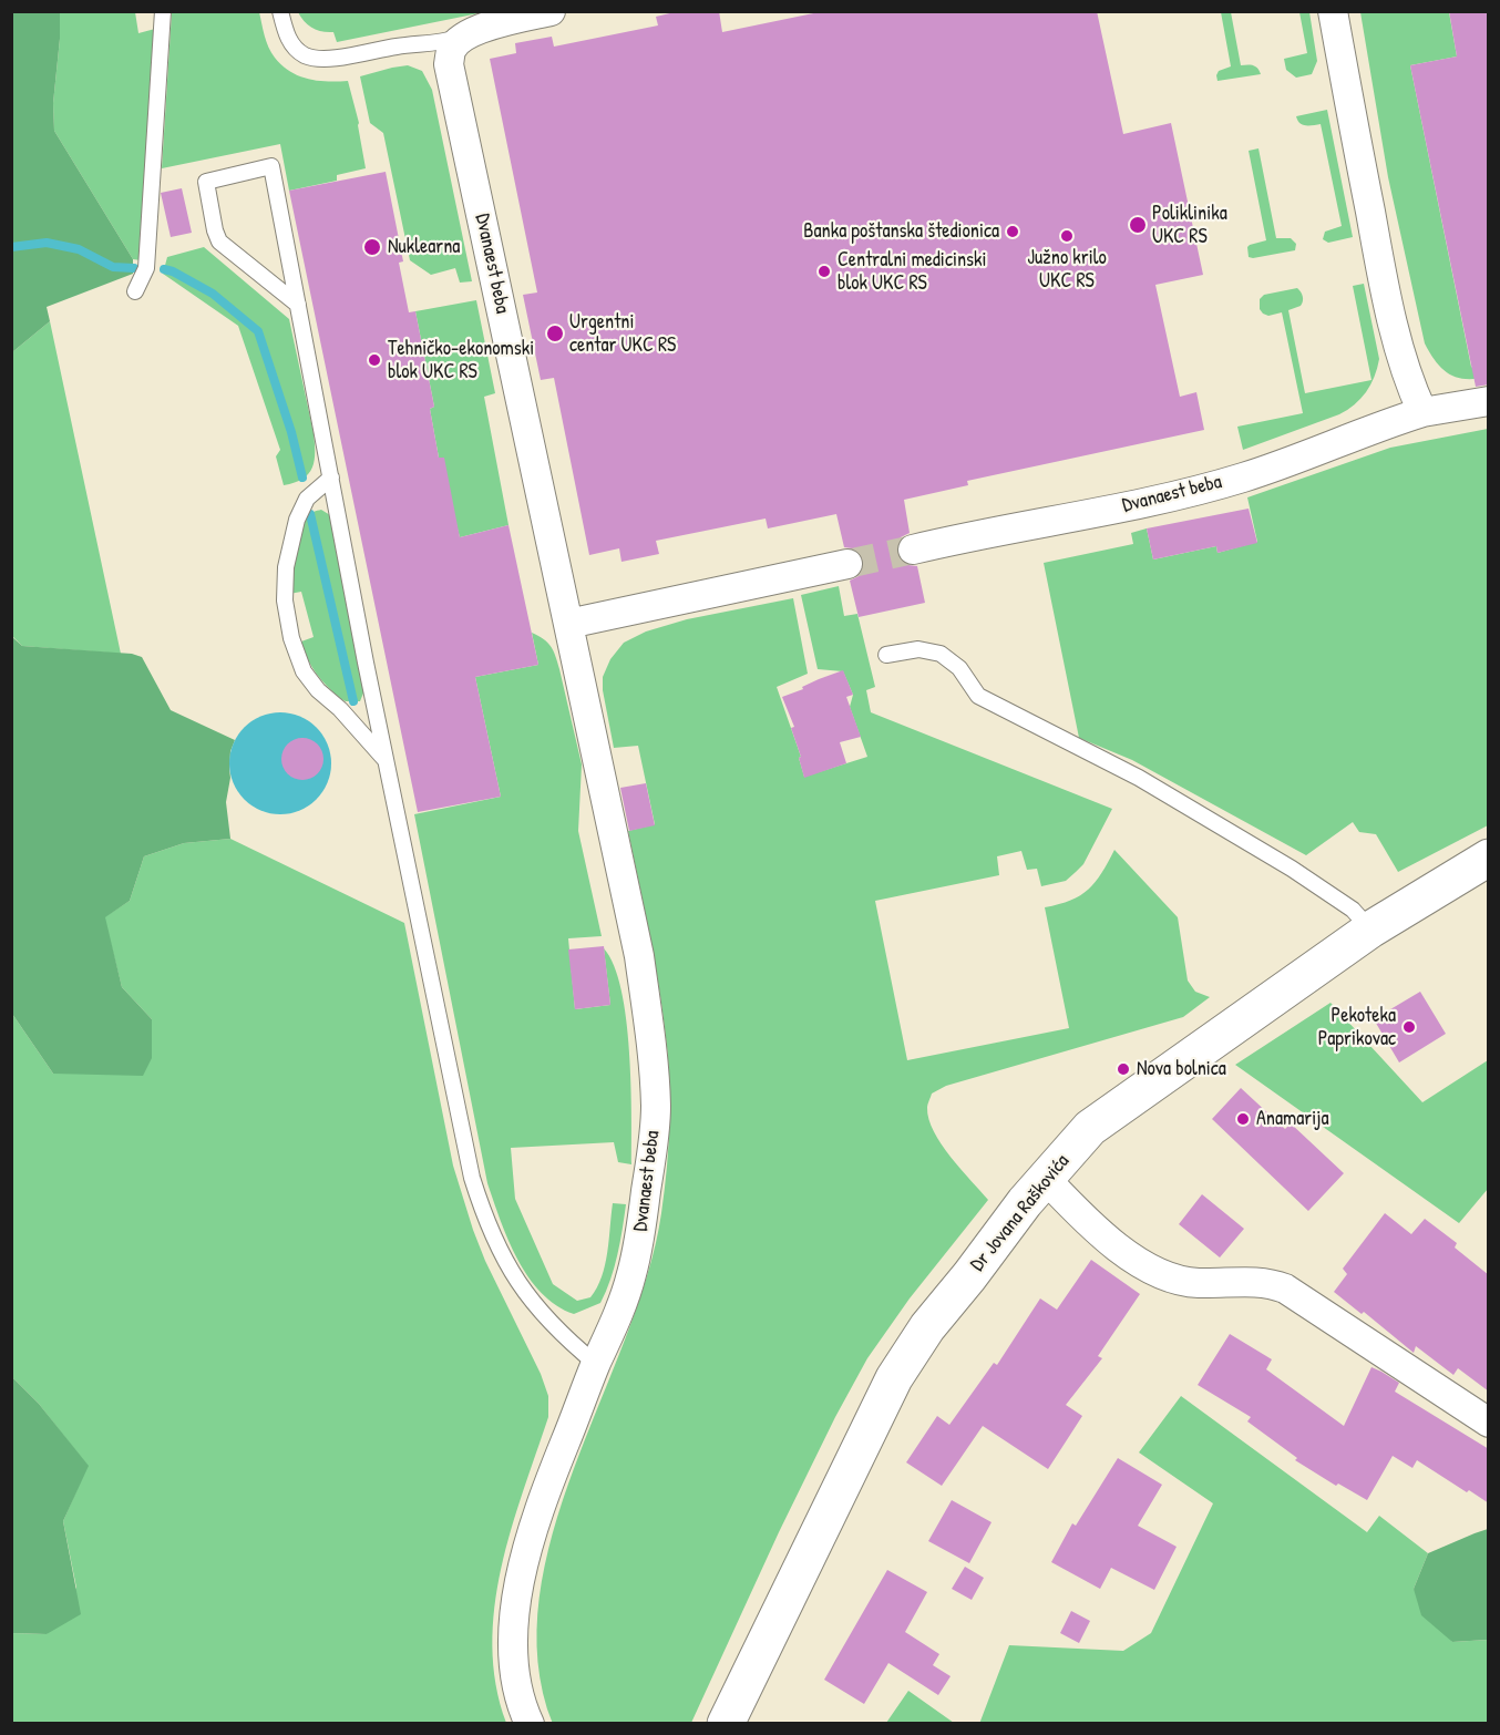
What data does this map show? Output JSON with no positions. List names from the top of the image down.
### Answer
{
  "streets": {
    "street": ["Dvanaest beba", "Dr Jovana Raškovića"]
  },
  "places": [
    "Poliklinika UKC RS",
    "Banka poštanska štedionica",
    "Južno krilo UKC RS",
    "Nuklearna",
    "Centralni medicinski blok UKC RS",
    "Urgentni centar UKC RS",
    "Tehničko-ekonomski blok UKC RS",
    "Pekoteka Paprikovac",
    "Nova bolnica",
    "Anamarija"
  ]
}
